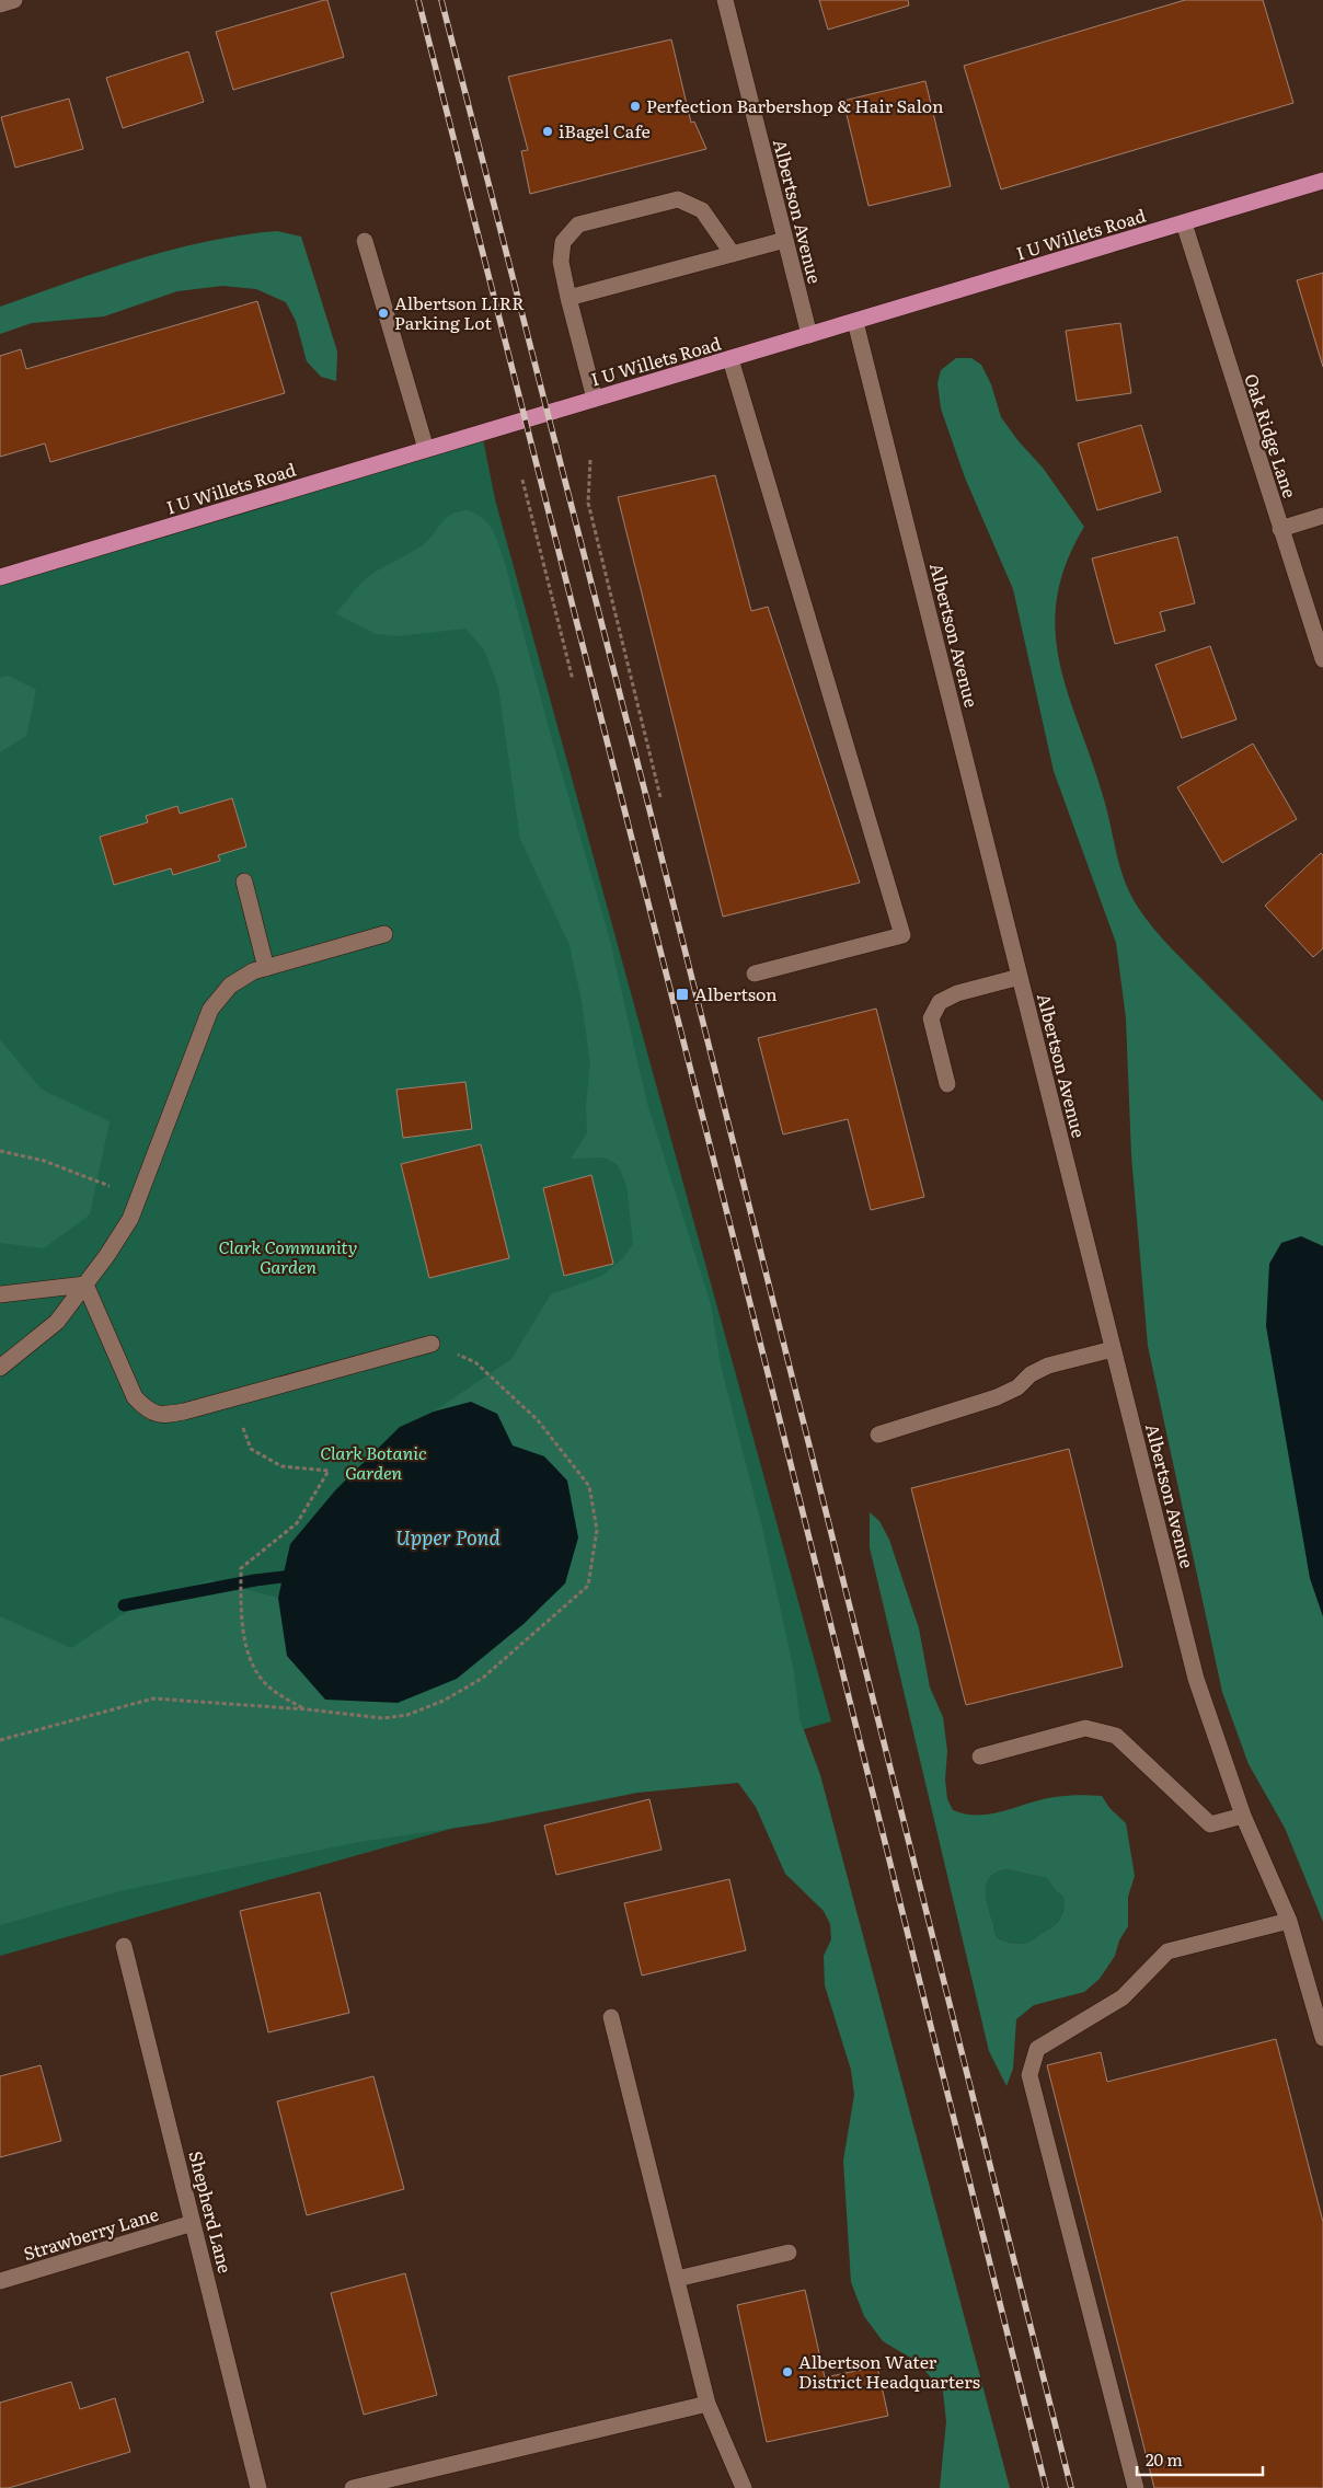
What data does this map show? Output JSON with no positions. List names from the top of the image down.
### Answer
{
  "streets": {
    "main road": ["I U Willets Road"],
    "street": [
      "Albertson Avenue",
      "Oak Ridge Lane",
      "Shepherd Lane",
      "Strawberry Lane"
    ]
  },
  "crossings": [
    ["Albertson Avenue", "I U Willets Road"],
    ["I U Willets Road", "Oak Ridge Lane"],
    ["Shepherd Lane", "Strawberry Lane"]
  ],
  "water": ["Upper Pond"],
  "parks": ["Clark Community Garden", "Clark Botanic Garden"],
  "places": {
    "other": [
      "Perfection Barbershop & Hair Salon",
      "iBagel Cafe",
      "Albertson LIRR Parking Lot",
      "Albertson Water District Headquarters"
    ],
    "transit": ["Albertson"]
  },
  "scale_bar": "20 m"
}
